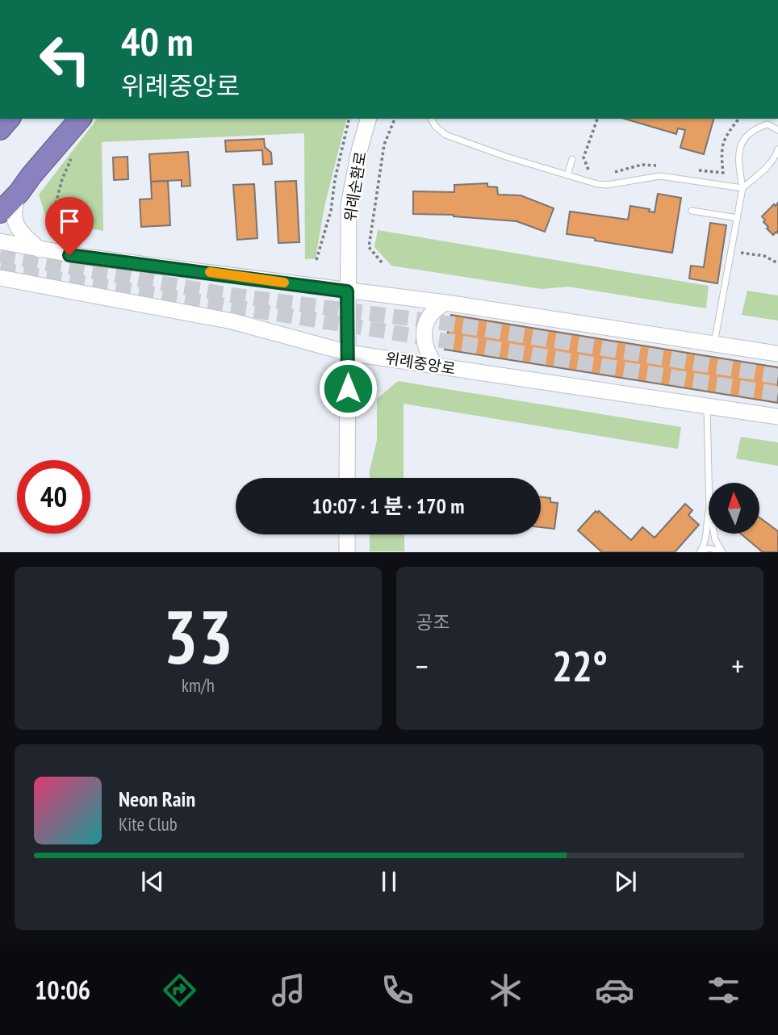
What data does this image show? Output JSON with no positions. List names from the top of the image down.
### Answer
{
  "streets": {
    "main road": ["위례순환로", "위례중앙로"]
  },
  "crossings": [
    ["위례순환로", "위례중앙로"]
  ],
  "north": "top",
  "page": {
    "turn": ["40 m", "위례중앙로"],
    "limit": "40",
    "trip": "10:07 · 1 분 · 170 m",
    "tile": [
      ["33", "km/h"],
      "공조"
    ],
    "heat": ["−", "22°", "+"],
    "song": ["Neon Rain", "Kite Club"],
    "tabs": "10:06"
  }
}
